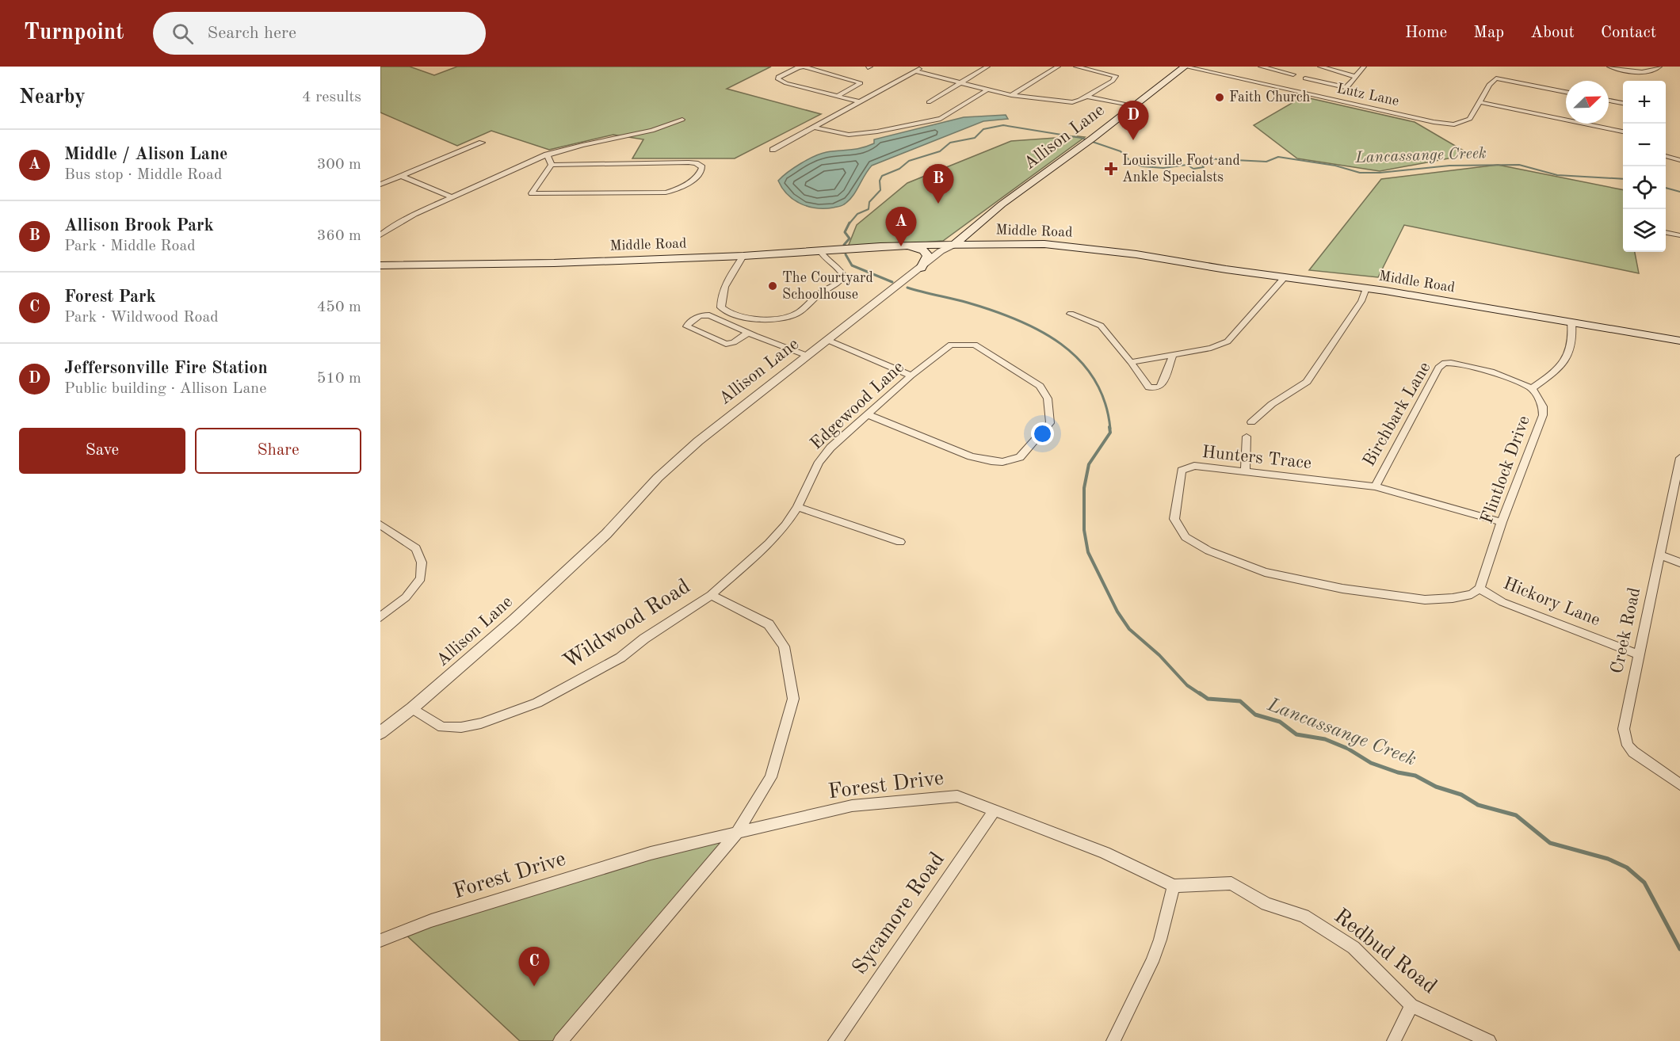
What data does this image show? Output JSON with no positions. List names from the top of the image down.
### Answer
{
  "streets": {
    "main road": ["Allison Lane", "Middle Road"],
    "street": [
      "Lutz Lane",
      "Edgewood Lane",
      "Birchbark Lane",
      "Hunters Trace",
      "Flintlock Drive",
      "Hickory Lane",
      "Wildwood Road",
      "Creek Road",
      "Forest Drive",
      "Sycamore Road",
      "Redbud Road"
    ]
  },
  "crossings": [
    ["Lutz Lane", "Allison Lane"],
    ["Allison Lane", "Middle Road"],
    ["Allison Lane", "Wildwood Road"],
    ["Edgewood Lane", "Wildwood Road"],
    ["Birchbark Lane", "Hunters Trace"],
    ["Birchbark Lane", "Flintlock Drive"],
    ["Hunters Trace", "Flintlock Drive"],
    ["Hunters Trace", "Hickory Lane"],
    ["Flintlock Drive", "Hickory Lane"],
    ["Hickory Lane", "Creek Road"],
    ["Wildwood Road", "Forest Drive"],
    ["Forest Drive", "Sycamore Road"],
    ["Forest Drive", "Redbud Road"]
  ],
  "water": ["Lancassange Creek"],
  "places": {
    "other": ["Faith Church", "The Courtyard Schoolhouse"],
    "health": ["Louisville Foot and Ankle Specialsts"]
  },
  "north": "top right",
  "page": {
    "header": "Turnpoint",
    "search": "Search here",
    "nav": [
      "Home",
      "Map",
      "About",
      "Contact"
    ],
    "heading": ["Nearby", "4 results"],
    "map_buttons": ["+", "−"],
    "pins": [
      "D",
      "B",
      "A",
      "C"
    ],
    "list": [
      {
        "mark": "A",
        "name": "Middle / Alison Lane",
        "note": "Bus stop · Middle Road",
        "value": "300 m"
      },
      {
        "mark": "B",
        "name": "Allison Brook Park",
        "note": "Park · Middle Road",
        "value": "360 m"
      },
      {
        "mark": "C",
        "name": "Forest Park",
        "note": "Park · Wildwood Road",
        "value": "450 m"
      },
      {
        "mark": "D",
        "name": "Jeffersonville Fire Station",
        "note": "Public building · Allison Lane",
        "value": "510 m"
      }
    ],
    "buttons": ["Save", "Share"]
  }
}
